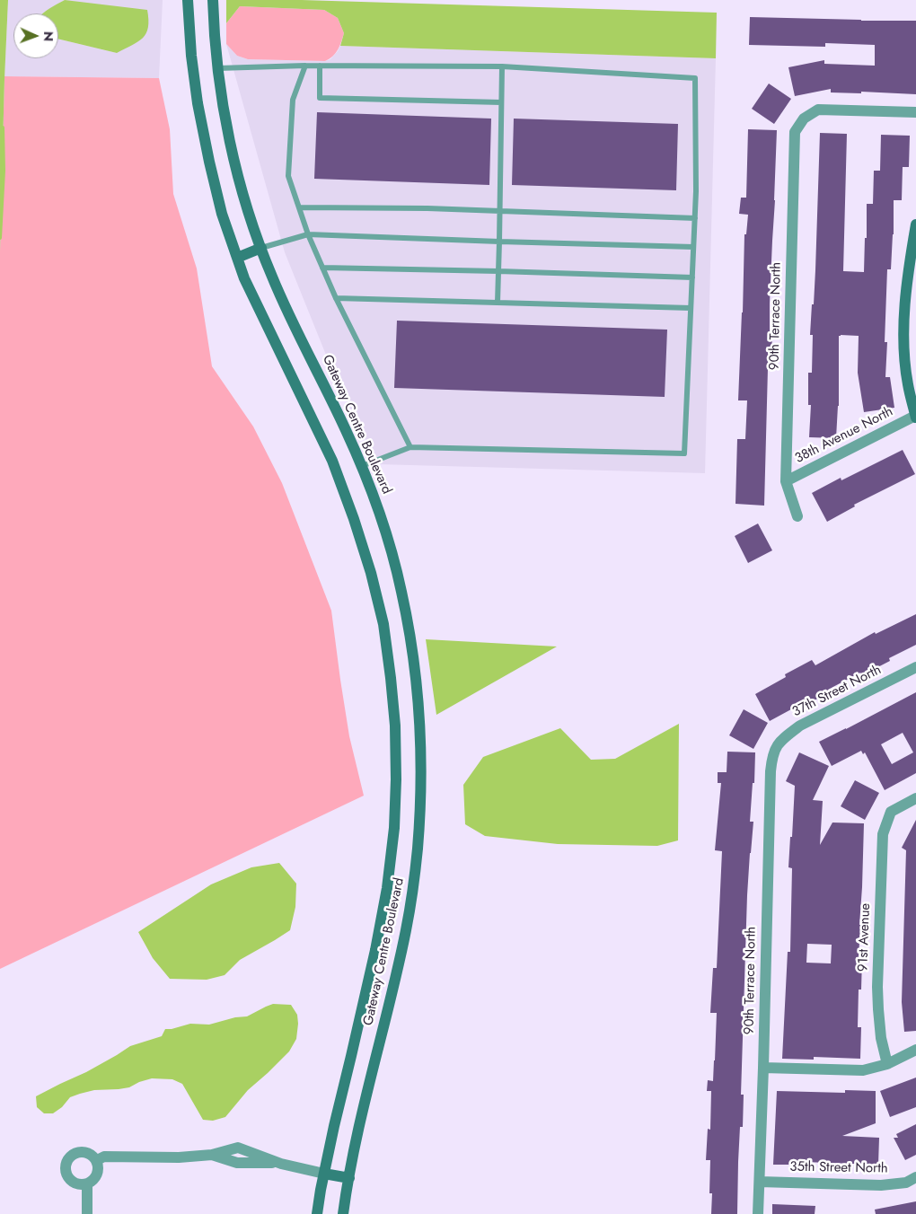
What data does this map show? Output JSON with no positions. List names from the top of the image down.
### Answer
{
  "streets": {
    "street": [
      "90th Terrace North",
      "Gateway Centre Boulevard",
      "38th Avenue North",
      "37th Street North",
      "91st Avenue",
      "35th Street North"
    ]
  },
  "crossings": [
    ["90th Terrace North", "38th Avenue North"],
    ["90th Terrace North", "37th Street North"],
    ["90th Terrace North", "35th Street North"]
  ],
  "north": "right"
}
